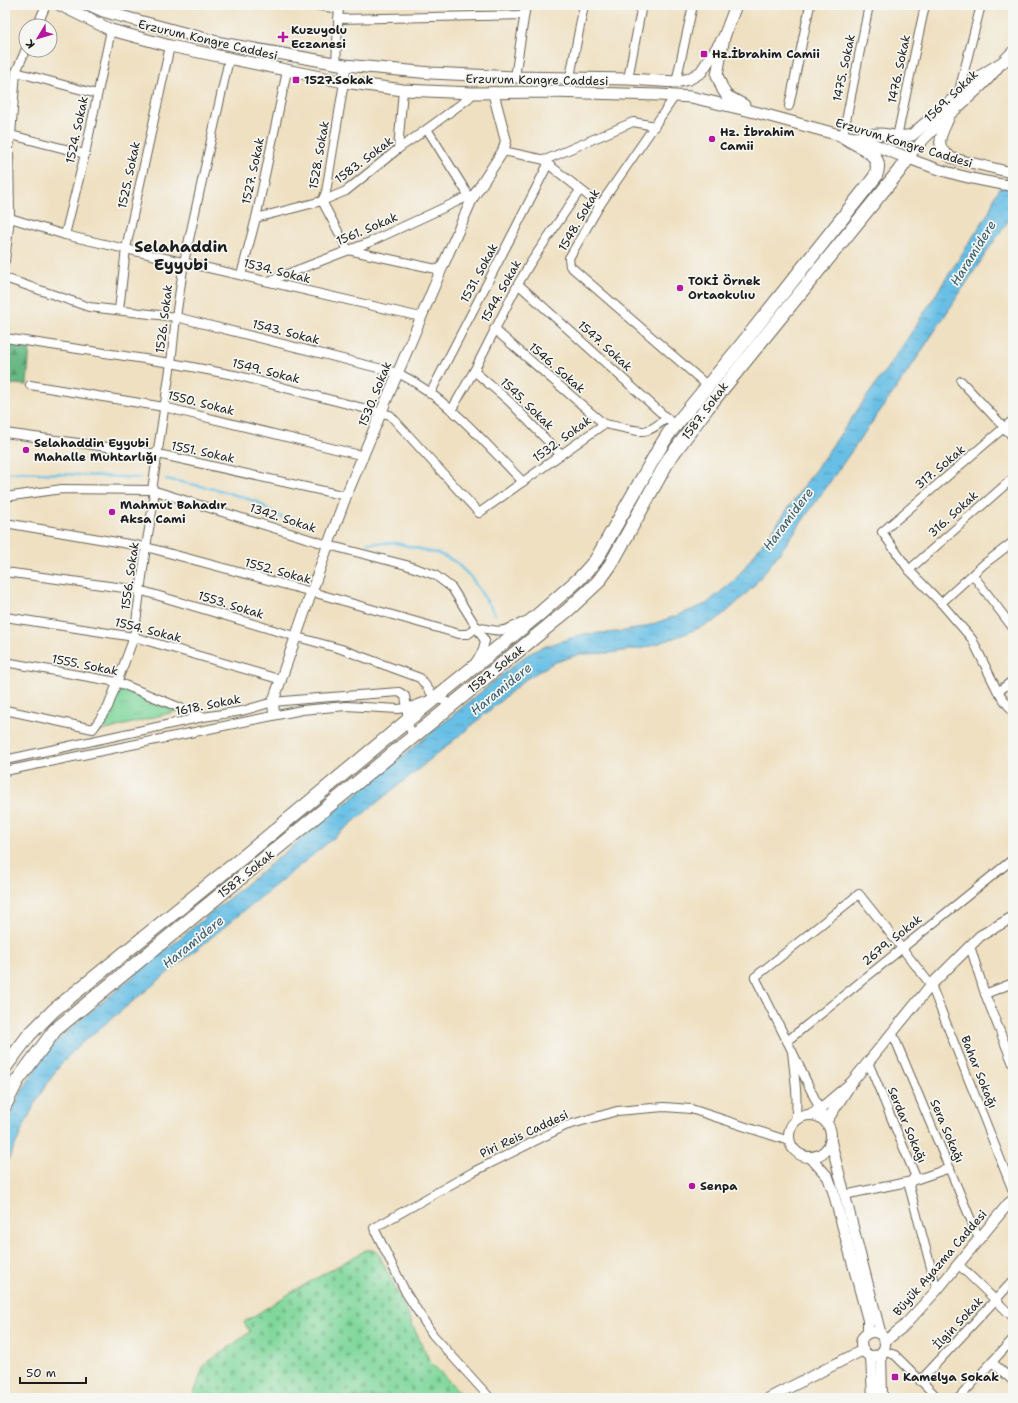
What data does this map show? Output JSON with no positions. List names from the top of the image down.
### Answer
{
  "streets": {
    "main road": ["Erzurum Kongre Caddesi", "1569. Sokak", "1587. Sokak"],
    "street": [
      "1475. Sokak",
      "1476. Sokak",
      "1524. Sokak",
      "1528. Sokak",
      "1583. Sokak",
      "1527. Sokak",
      "1525. Sokak",
      "1548. Sokak",
      "1561. Sokak",
      "1534. Sokak",
      "1531. Sokak",
      "1544. Sokak",
      "1526. Sokak",
      "1543. Sokak",
      "1547. Sokak",
      "1546. Sokak",
      "1549. Sokak",
      "1530. Sokak",
      "1550. Sokak",
      "1545. Sokak",
      "1532. Sokak",
      "1551. Sokak",
      "317. Sokak",
      "316. Sokak",
      "1342. Sokak",
      "1552. Sokak",
      "1556. Sokak",
      "1553. Sokak",
      "1554. Sokak",
      "1555. Sokak",
      "1618. Sokak",
      "2679. Sokak",
      "Bahar Sokağı",
      "Serdar Sokağı",
      "Sera Sokağı",
      "Piri Reis Caddesi",
      "Büyük Ayazma Caddesi",
      "İlgin Sokak"
    ]
  },
  "crossings": [
    ["Erzurum Kongre Caddesi", "1475. Sokak"],
    ["Erzurum Kongre Caddesi", "1569. Sokak"],
    ["Erzurum Kongre Caddesi", "1524. Sokak"],
    ["Erzurum Kongre Caddesi", "1528. Sokak"],
    ["Erzurum Kongre Caddesi", "1583. Sokak"],
    ["Erzurum Kongre Caddesi", "1527. Sokak"],
    ["Erzurum Kongre Caddesi", "1525. Sokak"],
    ["Erzurum Kongre Caddesi", "1548. Sokak"],
    ["Erzurum Kongre Caddesi", "1526. Sokak"],
    ["Erzurum Kongre Caddesi", "1587. Sokak"],
    ["1475. Sokak", "1587. Sokak"],
    ["1569. Sokak", "1587. Sokak"],
    ["1524. Sokak", "1534. Sokak"],
    ["1528. Sokak", "1583. Sokak"],
    ["1528. Sokak", "1561. Sokak"],
    ["1583. Sokak", "1527. Sokak"],
    ["1527. Sokak", "1534. Sokak"],
    ["1525. Sokak", "1534. Sokak"],
    ["1525. Sokak", "1543. Sokak"],
    ["1548. Sokak", "1587. Sokak"],
    ["1561. Sokak", "1534. Sokak"],
    ["1561. Sokak", "1530. Sokak"],
    ["1534. Sokak", "1526. Sokak"],
    ["1534. Sokak", "1530. Sokak"],
    ["1531. Sokak", "1543. Sokak"],
    ["1544. Sokak", "1543. Sokak"],
    ["1544. Sokak", "1547. Sokak"],
    ["1544. Sokak", "1546. Sokak"],
    ["1544. Sokak", "1545. Sokak"],
    ["1526. Sokak", "1543. Sokak"],
    ["1526. Sokak", "1549. Sokak"],
    ["1526. Sokak", "1550. Sokak"],
    ["1526. Sokak", "1551. Sokak"],
    ["1526. Sokak", "1342. Sokak"],
    ["1526. Sokak", "1556. Sokak"],
    ["1543. Sokak", "1530. Sokak"],
    ["1543. Sokak", "1532. Sokak"],
    ["1547. Sokak", "1587. Sokak"],
    ["1547. Sokak", "1532. Sokak"],
    ["1546. Sokak", "1532. Sokak"],
    ["1549. Sokak", "1530. Sokak"],
    ["1549. Sokak", "1532. Sokak"],
    ["1530. Sokak", "1550. Sokak"],
    ["1530. Sokak", "1551. Sokak"],
    ["1530. Sokak", "1342. Sokak"],
    ["1530. Sokak", "1552. Sokak"],
    ["1530. Sokak", "1553. Sokak"],
    ["1530. Sokak", "1554. Sokak"],
    ["1530. Sokak", "1618. Sokak"],
    ["1545. Sokak", "1532. Sokak"],
    ["1587. Sokak", "1532. Sokak"],
    ["1587. Sokak", "1342. Sokak"],
    ["1587. Sokak", "1553. Sokak"],
    ["1587. Sokak", "1618. Sokak"],
    ["317. Sokak", "316. Sokak"],
    ["1342. Sokak", "1552. Sokak"],
    ["1342. Sokak", "1556. Sokak"],
    ["1552. Sokak", "1556. Sokak"],
    ["1556. Sokak", "1553. Sokak"],
    ["1556. Sokak", "1554. Sokak"],
    ["1556. Sokak", "1555. Sokak"],
    ["1555. Sokak", "1618. Sokak"],
    ["2679. Sokak", "Bahar Sokağı"],
    ["Serdar Sokağı", "Büyük Ayazma Caddesi"],
    ["Sera Sokağı", "Büyük Ayazma Caddesi"]
  ],
  "districts": ["Selahaddin Eyyubi"],
  "water": ["Haramidere"],
  "places": {
    "health": ["Kuzuyolu Eczanesi"],
    "transit": ["Hz.İbrahim Camii", "1527.Sokak", "Kamelya Sokak"],
    "other": [
      "Hz. İbrahim Camii",
      "TOKİ Örnek Ortaokulıu",
      "Selahaddin Eyyubi Mahalle Muhtarlığı",
      "Mahmut Bahadır Aksa Cami",
      "Senpa"
    ]
  },
  "scale_bar": "50 m",
  "north": "bottom left"
}
